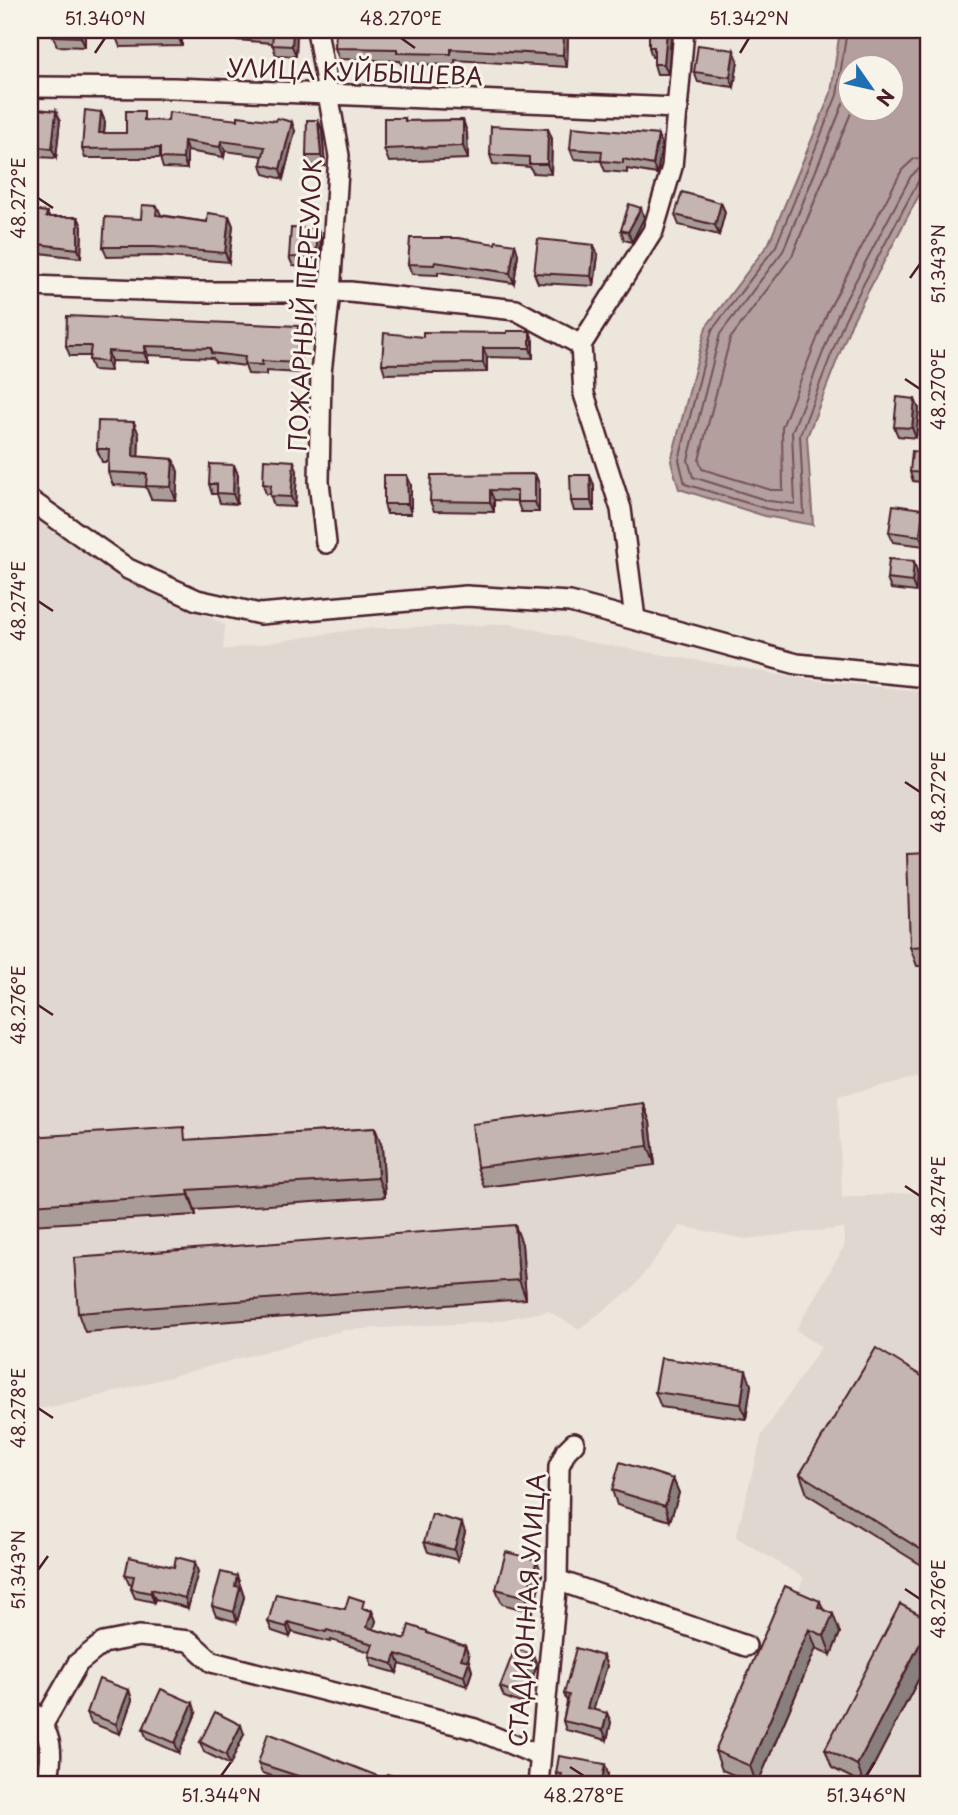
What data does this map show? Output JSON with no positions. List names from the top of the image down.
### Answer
{
  "streets": {
    "street": ["УЛИЦА КУЙБЫШЕВА", "ПОЖАРНЫЙ ПЕРЕУЛОК", "СТАДИОННАЯ УЛИЦА"]
  },
  "crossings": [
    ["УЛИЦА КУЙБЫШЕВА", "ПОЖАРНЫЙ ПЕРЕУЛОК"]
  ],
  "north": "bottom right",
  "coordinates": [
    "51.340°N",
    "48.270°E",
    "51.342°N",
    "48.272°E",
    "51.343°N",
    "48.274°E",
    "48.276°E",
    "48.278°E",
    "51.344°N",
    "51.346°N"
  ]
}
